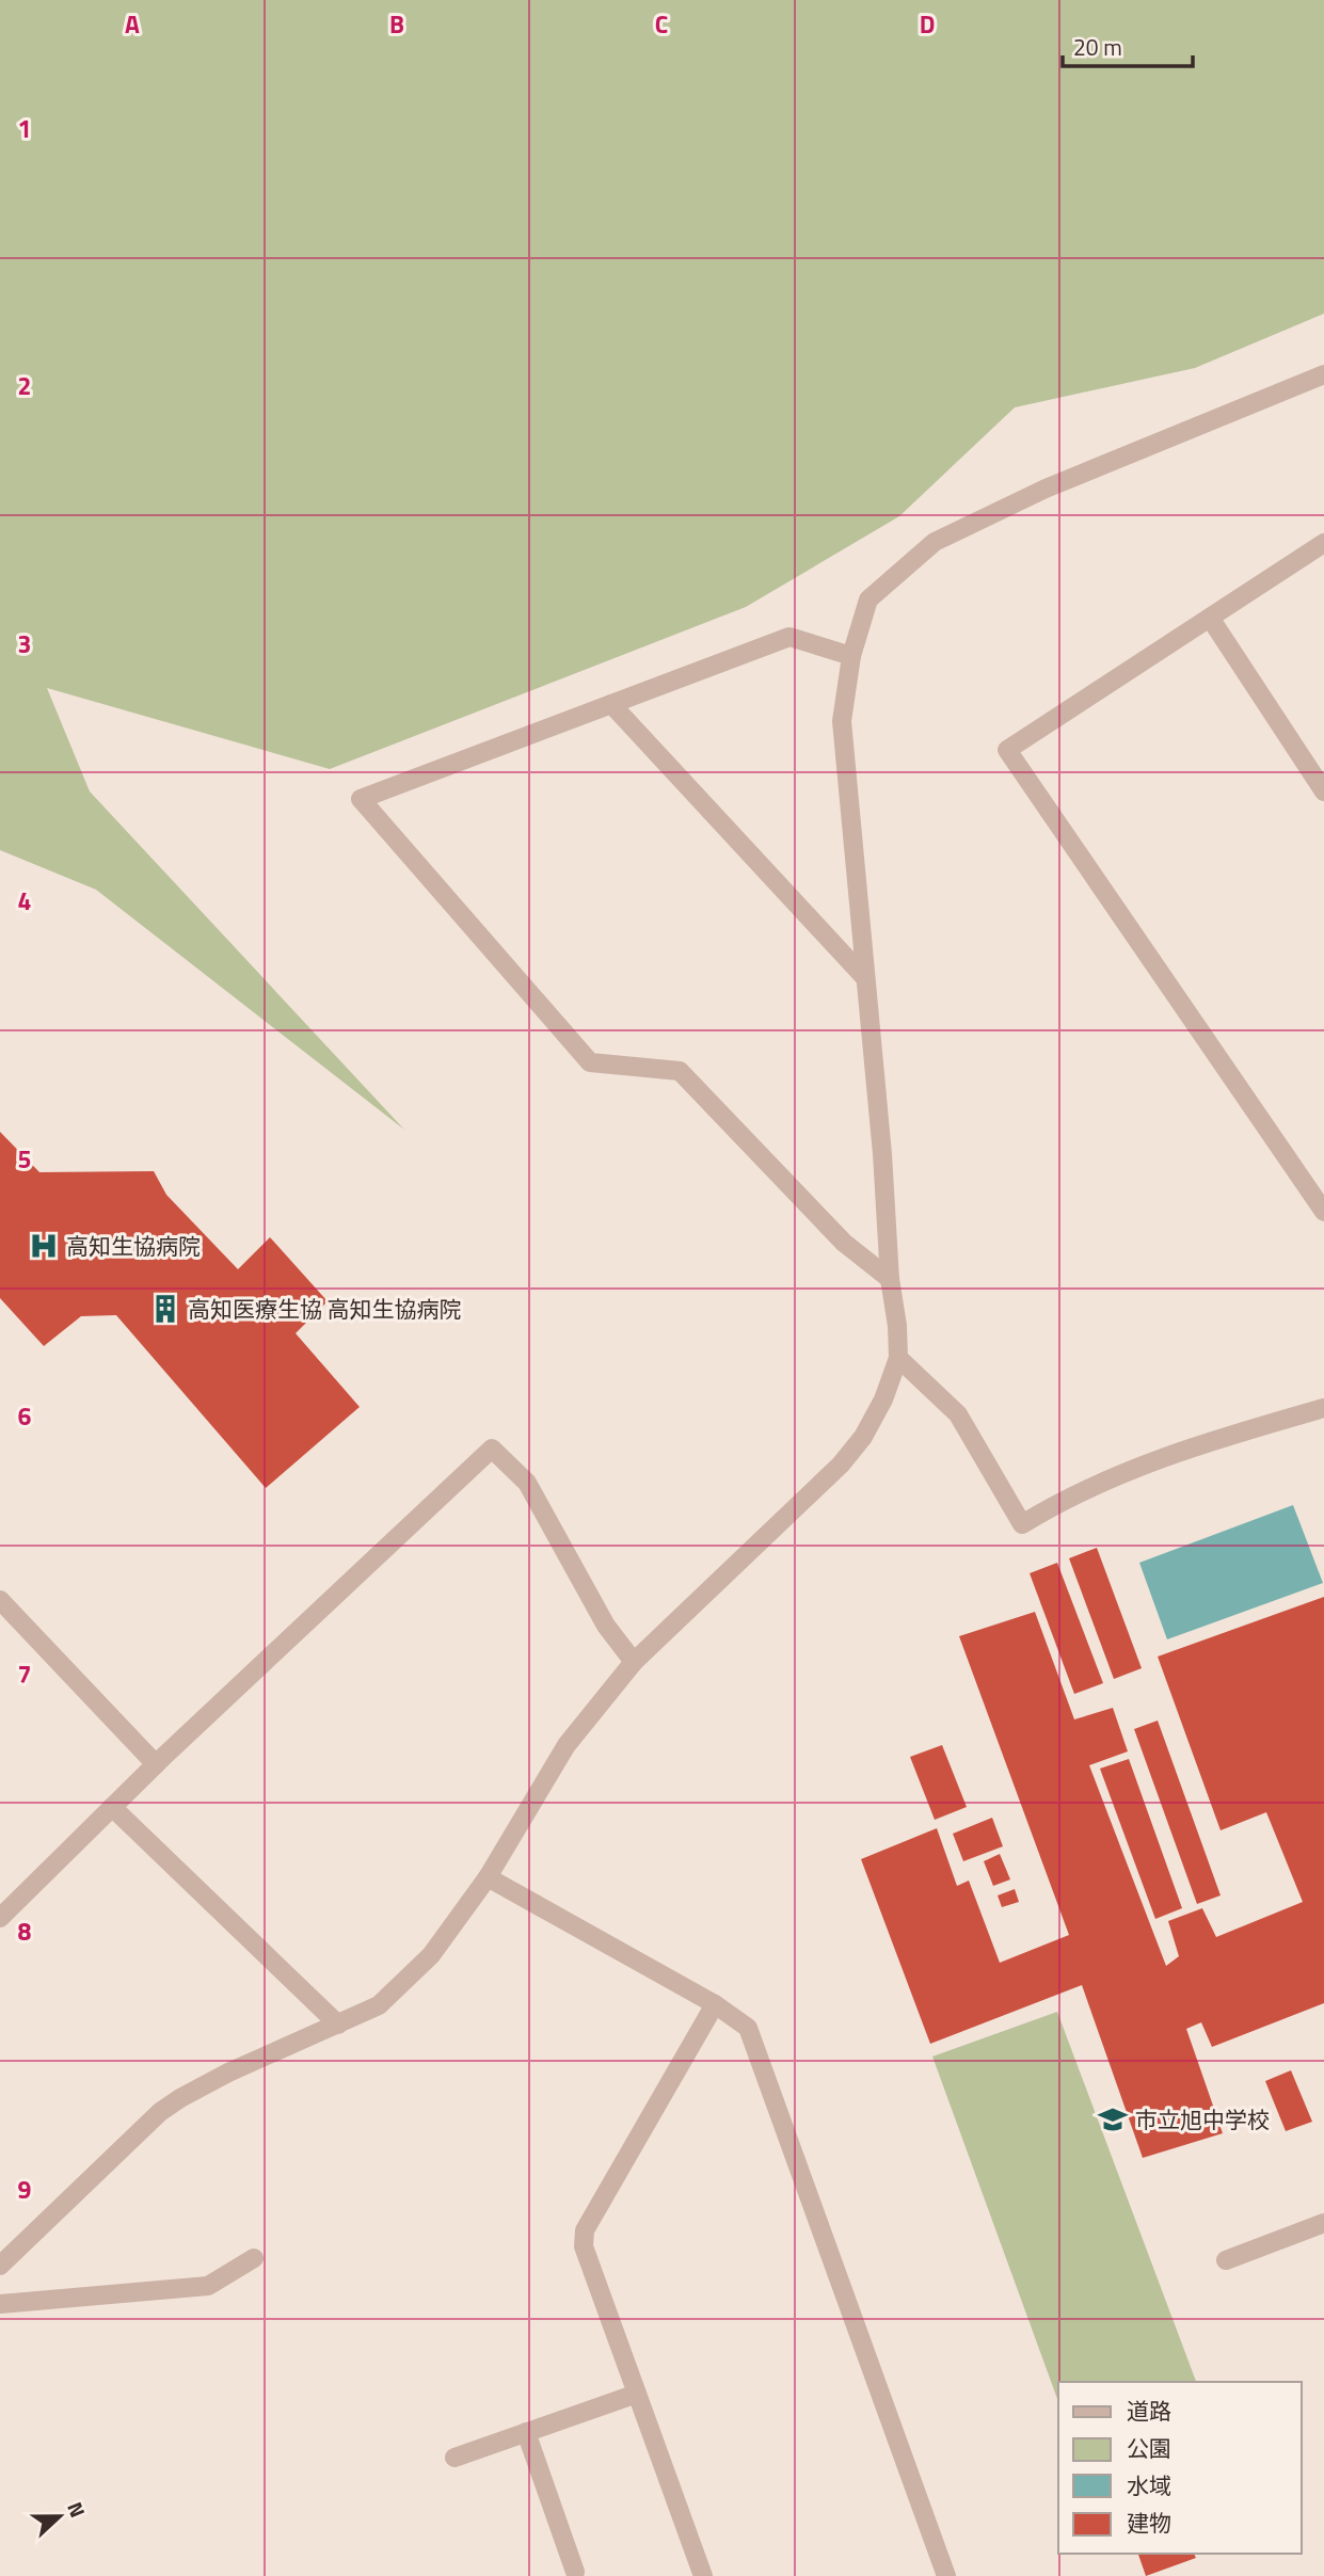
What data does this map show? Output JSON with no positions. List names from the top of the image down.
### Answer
{
  "places": {
    "hospital": ["高知生協病院"],
    "building": ["高知医療生協 高知生協病院"],
    "school or university": ["市立旭中学校"]
  },
  "legend": [
    "道路",
    "公園",
    "水域",
    "建物"
  ],
  "scale_bar": "20 m",
  "north": "right",
  "grid": {
    "columns": [
      "A",
      "B",
      "C",
      "D"
    ],
    "rows": [
      "1",
      "2",
      "3",
      "4",
      "5",
      "6",
      "7",
      "8",
      "9"
    ]
  }
}
